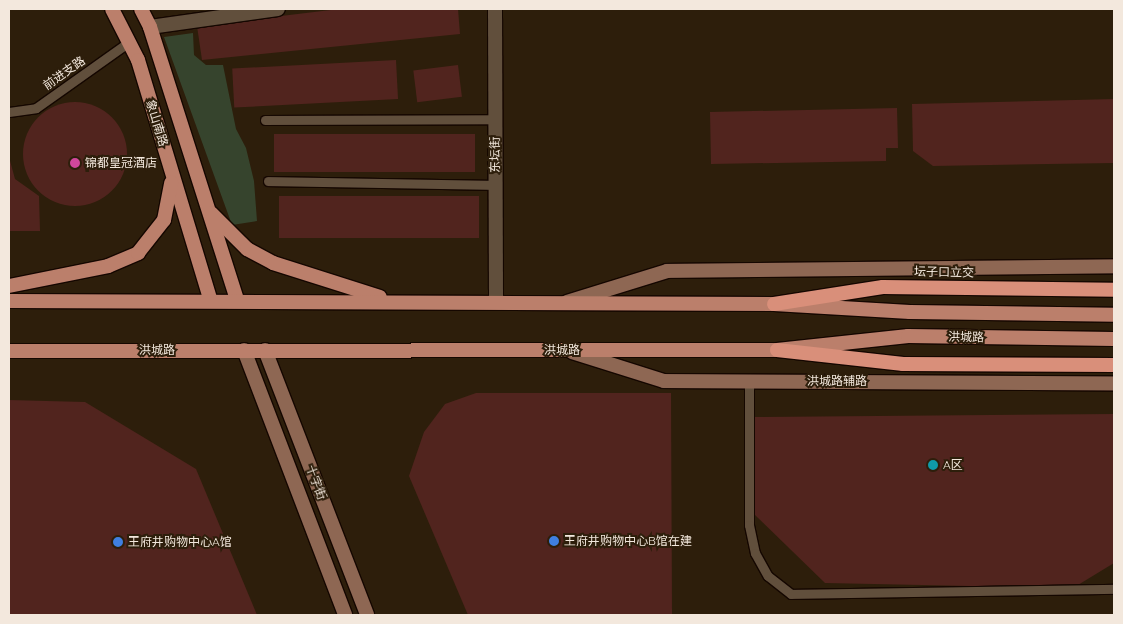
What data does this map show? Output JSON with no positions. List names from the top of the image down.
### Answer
{
  "streets": {
    "highway": ["坛子口立交"],
    "main road": [
      "象山南路",
      "洪城路",
      "洪城路辅路",
      "十字街"
    ],
    "street": ["东坛街"],
    "lane": ["前进支路"]
  },
  "crossings": [
    ["前进支路", "象山南路"],
    ["象山南路", "洪城路"],
    ["东坛街", "洪城路"],
    ["坛子口立交", "洪城路"],
    ["洪城路", "洪城路辅路"],
    ["洪城路", "十字街"]
  ],
  "places": [
    "锦都皇冠酒店",
    "A区",
    "王府井购物中心B馆在建",
    "王府井购物中心A馆"
  ]
}
